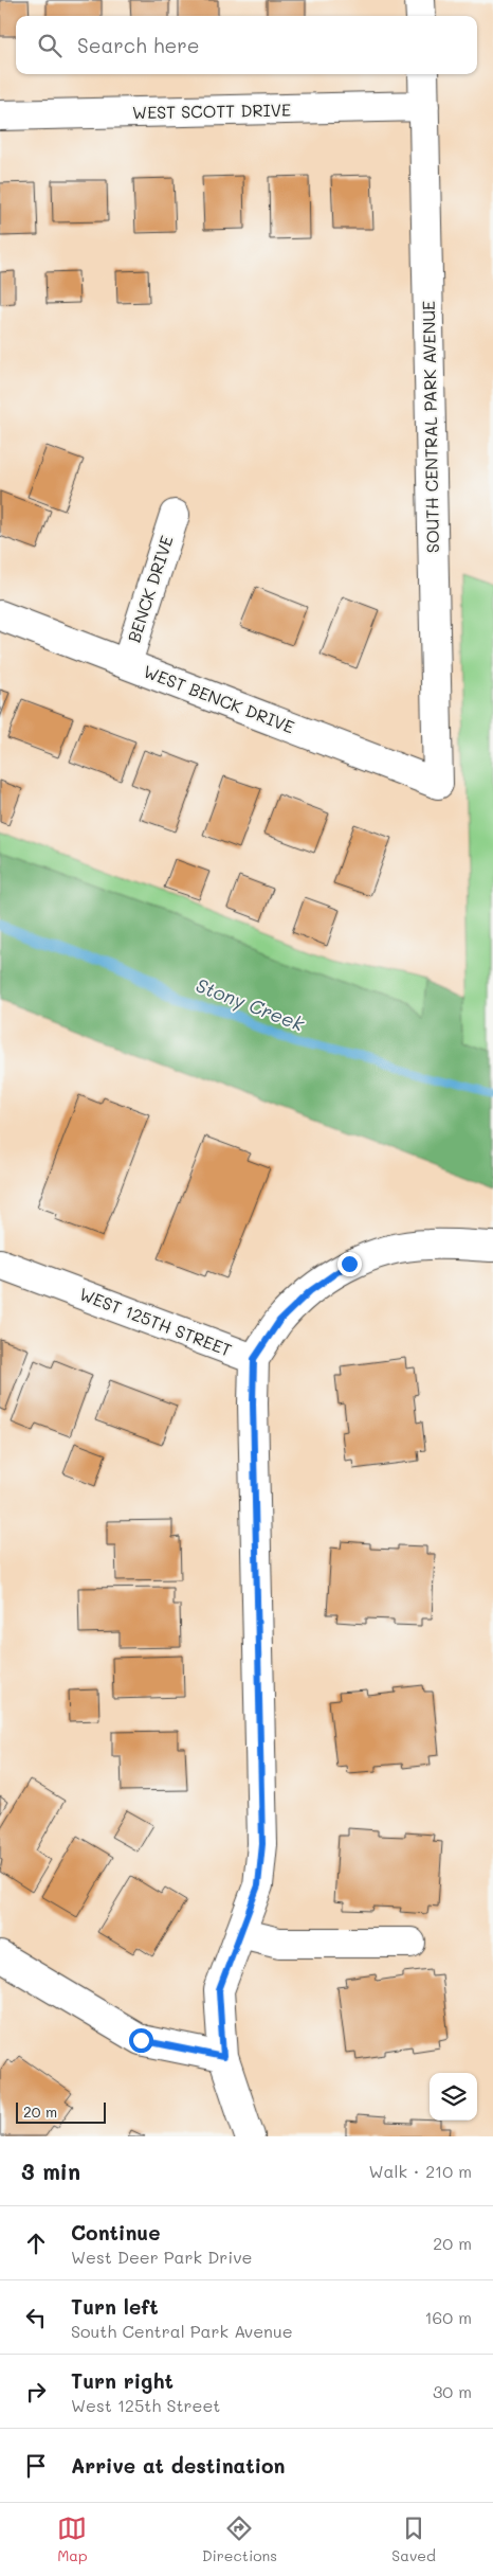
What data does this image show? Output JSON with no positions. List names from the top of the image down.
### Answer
{
  "streets": {
    "street": [
      "WEST SCOTT DRIVE",
      "SOUTH CENTRAL PARK AVENUE",
      "BENCK DRIVE",
      "WEST BENCK DRIVE",
      "WEST 125TH STREET"
    ]
  },
  "crossings": [
    ["WEST SCOTT DRIVE", "SOUTH CENTRAL PARK AVENUE"],
    ["SOUTH CENTRAL PARK AVENUE", "WEST BENCK DRIVE"],
    ["BENCK DRIVE", "WEST BENCK DRIVE"]
  ],
  "water": ["Stony Creek"],
  "scale_bar": "20 m",
  "page": {
    "search": "Search here",
    "scale": "20 m",
    "heading": ["3 min", "Walk · 210 m"],
    "list": [
      ["Continue", "West Deer Park Drive", "20 m"],
      ["Turn left", "South Central Park Avenue", "160 m"],
      ["Turn right", "West 125th Street", "30 m"],
      "Arrive at destination"
    ],
    "nav": ["Map", "Directions", "Saved"]
  }
}
